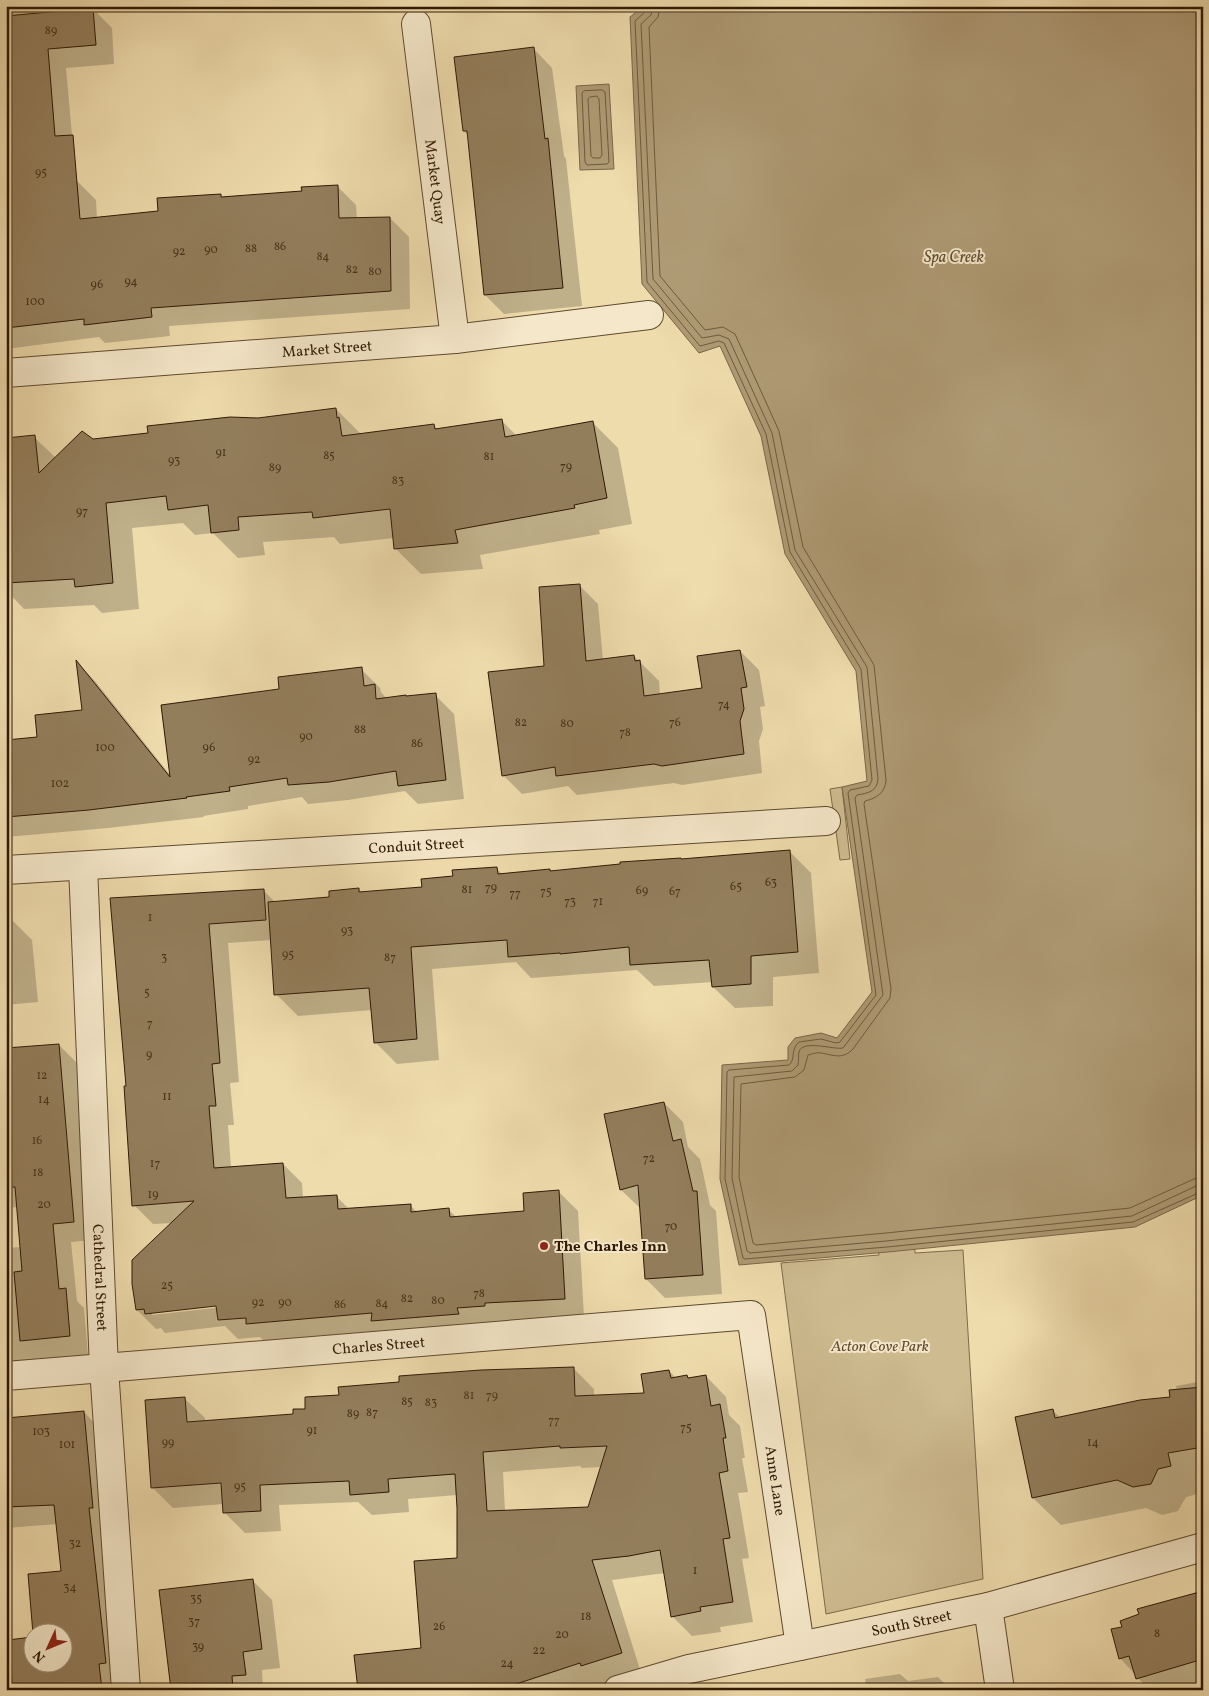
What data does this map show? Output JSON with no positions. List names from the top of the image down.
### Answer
{
  "streets": {
    "street": [
      "Market Quay",
      "Market Street",
      "Conduit Street",
      "Cathedral Street",
      "Charles Street",
      "Anne Lane",
      "South Street"
    ]
  },
  "crossings": [
    ["Market Quay", "Market Street"],
    ["Conduit Street", "Cathedral Street"],
    ["Cathedral Street", "Charles Street"],
    ["Charles Street", "Anne Lane"],
    ["Anne Lane", "South Street"]
  ],
  "water": ["Spa Creek"],
  "parks": ["Acton Cove Park"],
  "places": ["The Charles Inn"],
  "house_numbers": [
    "89",
    "95",
    "86",
    "88",
    "90",
    "92",
    "84",
    "82",
    "80",
    "94",
    "96",
    "100",
    "91",
    "85",
    "81",
    "93",
    "79",
    "89",
    "83",
    "97",
    "74",
    "82",
    "76",
    "80",
    "88",
    "78",
    "90",
    "86",
    "100",
    "96",
    "92",
    "102",
    "63",
    "65",
    "79",
    "81",
    "69",
    "75",
    "67",
    "77",
    "73",
    "71",
    "1",
    "93",
    "95",
    "3",
    "87",
    "5",
    "7",
    "9",
    "12",
    "11",
    "14",
    "16",
    "72",
    "17",
    "18",
    "19",
    "20",
    "70",
    "25",
    "78",
    "82",
    "80",
    "92",
    "90",
    "84",
    "86",
    "81",
    "79",
    "85",
    "83",
    "87",
    "89",
    "77",
    "75",
    "91",
    "103",
    "99",
    "14",
    "101",
    "95",
    "32",
    "1",
    "34",
    "35",
    "18",
    "37",
    "26",
    "8",
    "20",
    "39",
    "22",
    "24"
  ],
  "north": "bottom left"
}
